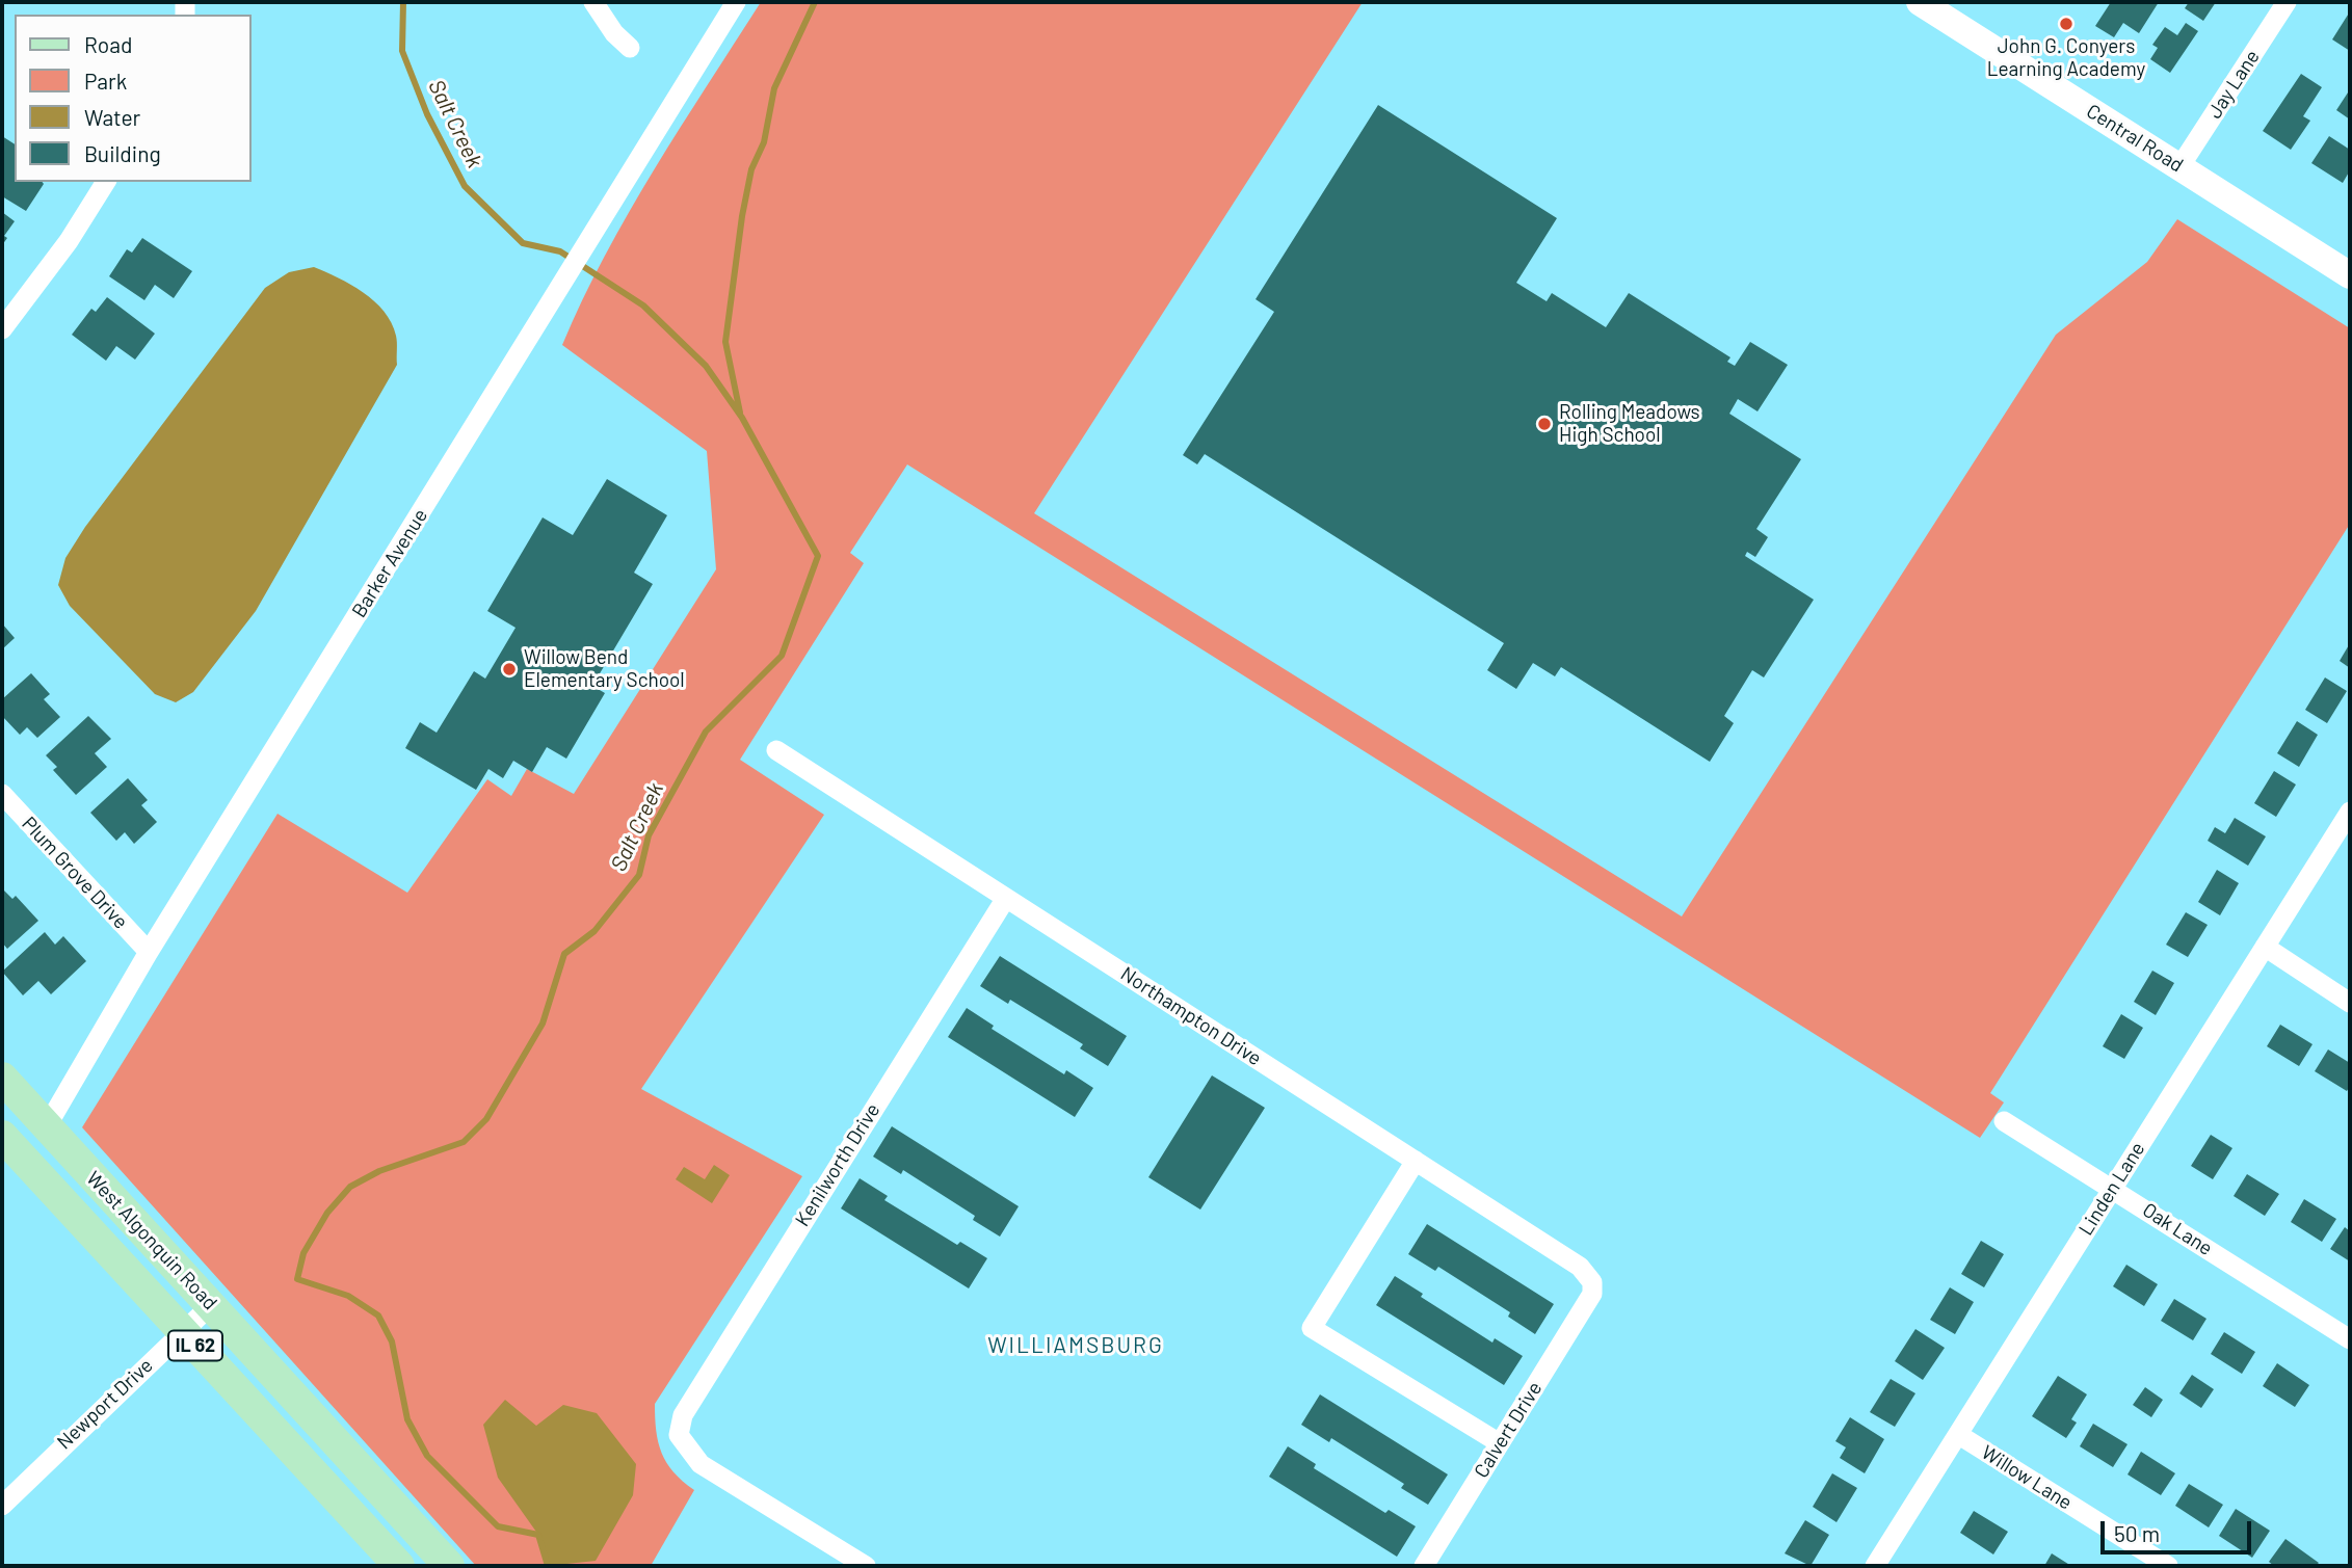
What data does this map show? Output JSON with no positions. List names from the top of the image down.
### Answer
{
  "streets": {
    "main road": ["West Algonquin Road", "IL 62"],
    "street": [
      "Jay Lane",
      "Central Road",
      "Barker Avenue",
      "Plum Grove Drive",
      "Northampton Drive",
      "Kenilworth Drive",
      "Linden Lane",
      "Oak Lane",
      "Newport Drive",
      "Calvert Drive",
      "Willow Lane"
    ]
  },
  "crossings": [
    ["Jay Lane", "Central Road"],
    ["Barker Avenue", "Plum Grove Drive"],
    ["Barker Avenue", "West Algonquin Road"],
    ["Northampton Drive", "Kenilworth Drive"],
    ["Northampton Drive", "Calvert Drive"],
    ["Linden Lane", "Oak Lane"],
    ["Linden Lane", "Willow Lane"],
    ["West Algonquin Road", "Newport Drive"]
  ],
  "districts": ["WILLIAMSBURG"],
  "water": ["Salt Creek"],
  "places": ["John G. Conyers Learning Academy", "Rolling Meadows High School", "Willow Bend Elementary School"],
  "legend": [
    "Road",
    "Park",
    "Water",
    "Building"
  ],
  "scale_bar": "50 m"
}
